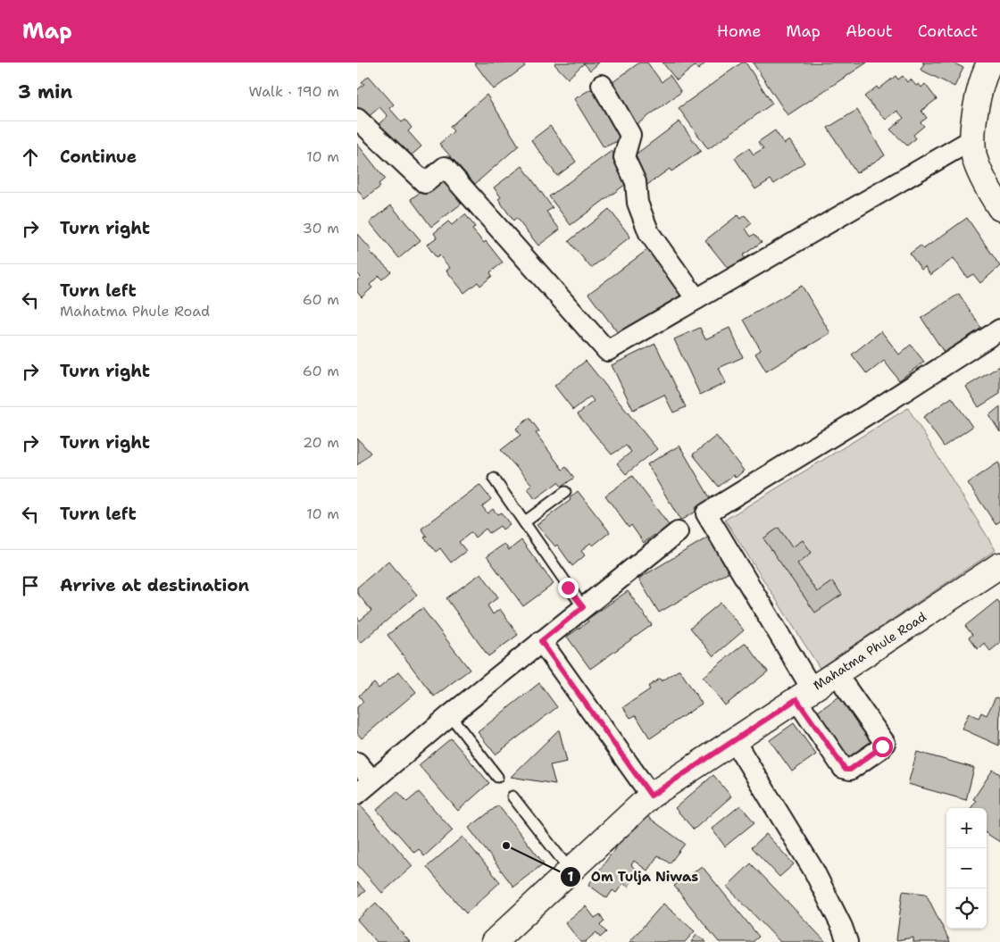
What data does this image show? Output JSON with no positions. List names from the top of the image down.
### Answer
{
  "streets": {
    "street": ["Mahatma Phule Road"]
  },
  "places": ["Om Tulja Niwas"],
  "page": {
    "header": "Map",
    "nav": [
      "Home",
      "Map",
      "About",
      "Contact"
    ],
    "heading": ["3 min", "Walk · 190 m"],
    "list": [
      ["Continue", "10 m"],
      ["Turn right", "30 m"],
      ["Turn left", "Mahatma Phule Road", "60 m"],
      ["Turn right", "60 m"],
      ["Turn right", "20 m"],
      ["Turn left", "10 m"],
      "Arrive at destination"
    ],
    "map_buttons": ["+", "−"]
  }
}
